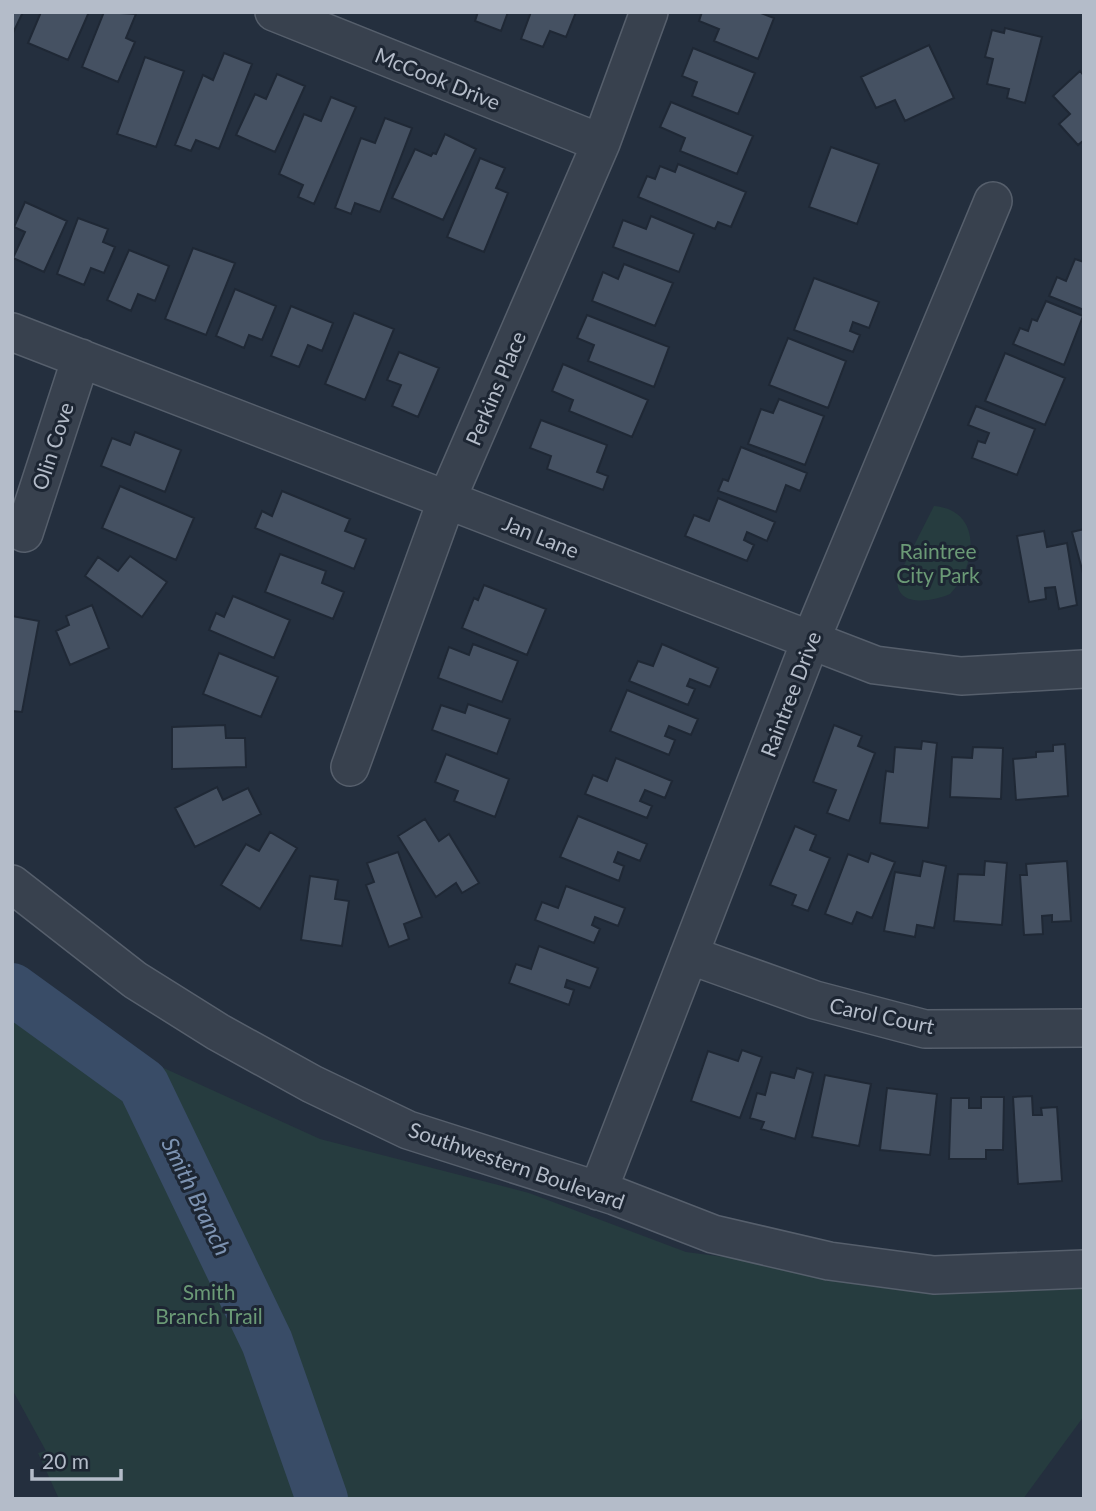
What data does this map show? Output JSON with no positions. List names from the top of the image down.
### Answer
{
  "streets": {
    "street": [
      "McCook Drive",
      "Perkins Place",
      "Olin Cove",
      "Jan Lane",
      "Raintree Drive",
      "Carol Court",
      "Southwestern Boulevard"
    ]
  },
  "crossings": [
    ["McCook Drive", "Perkins Place"],
    ["Perkins Place", "Jan Lane"],
    ["Olin Cove", "Jan Lane"],
    ["Jan Lane", "Raintree Drive"],
    ["Raintree Drive", "Carol Court"],
    ["Raintree Drive", "Southwestern Boulevard"]
  ],
  "water": ["Smith Branch"],
  "parks": ["Raintree City Park", "Smith Branch Trail"],
  "scale_bar": "20 m"
}
